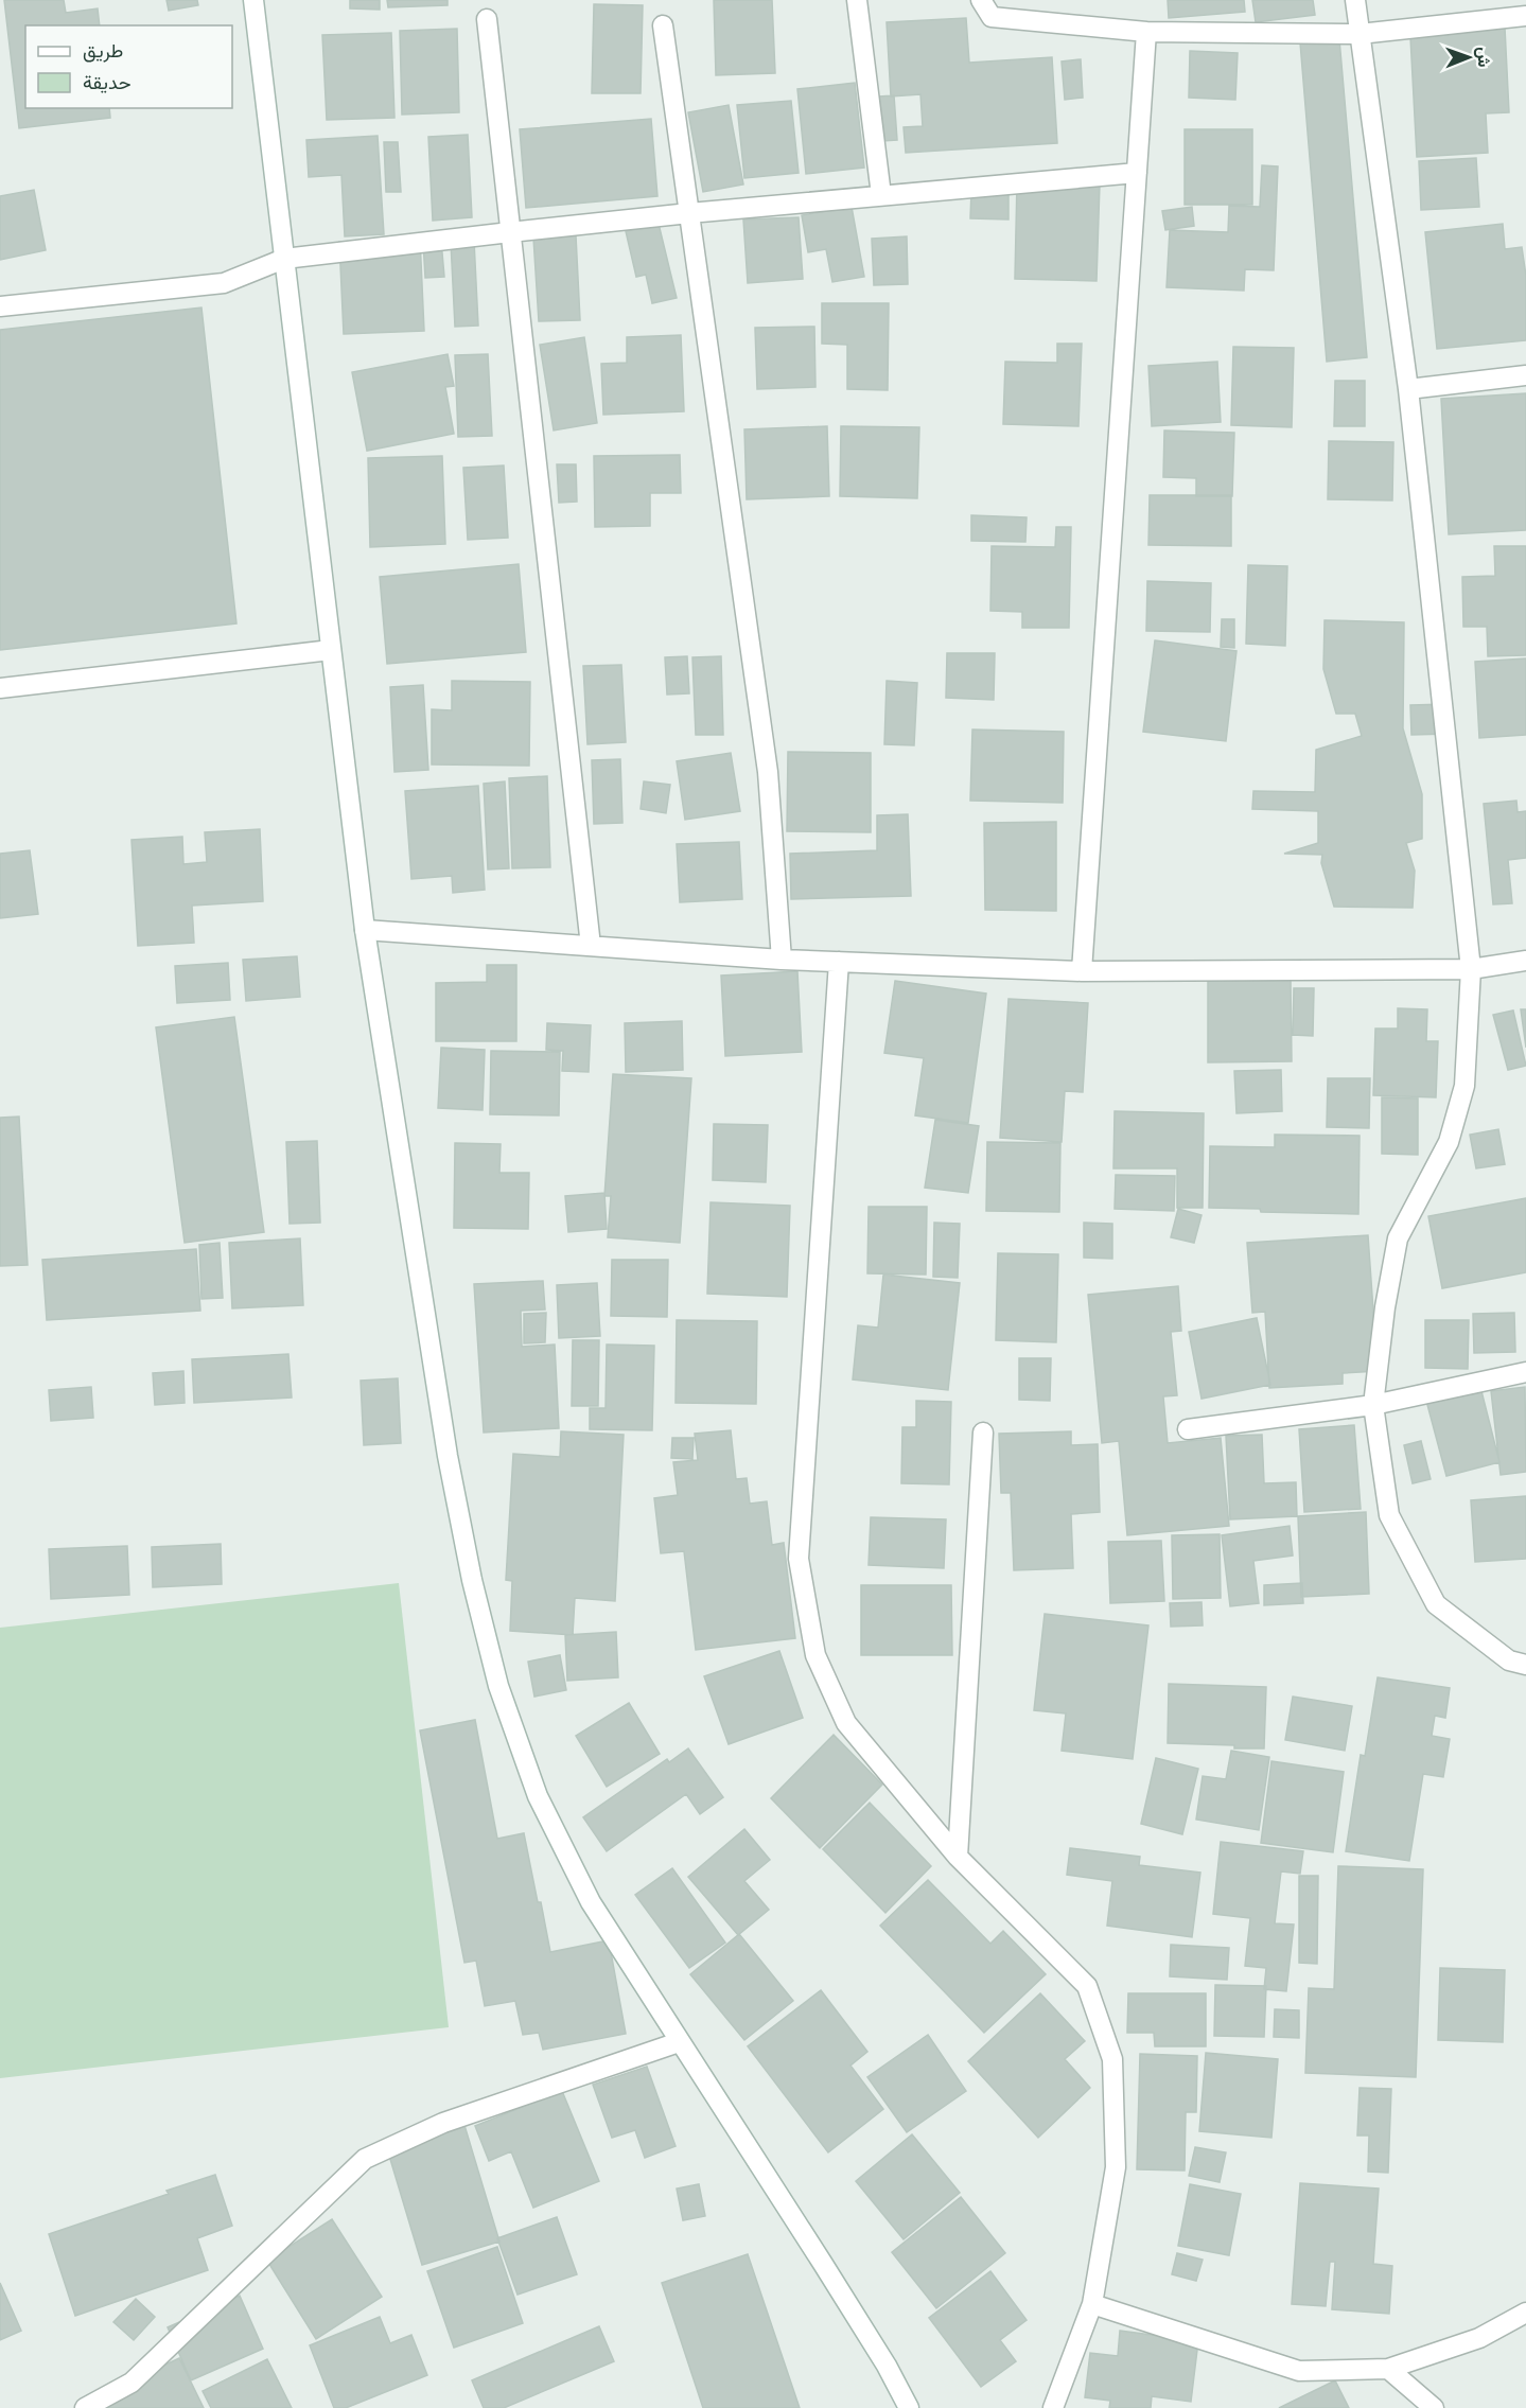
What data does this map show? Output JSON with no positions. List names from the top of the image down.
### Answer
{
  "legend": ["طريق", "حديقة"],
  "north": "right"
}
